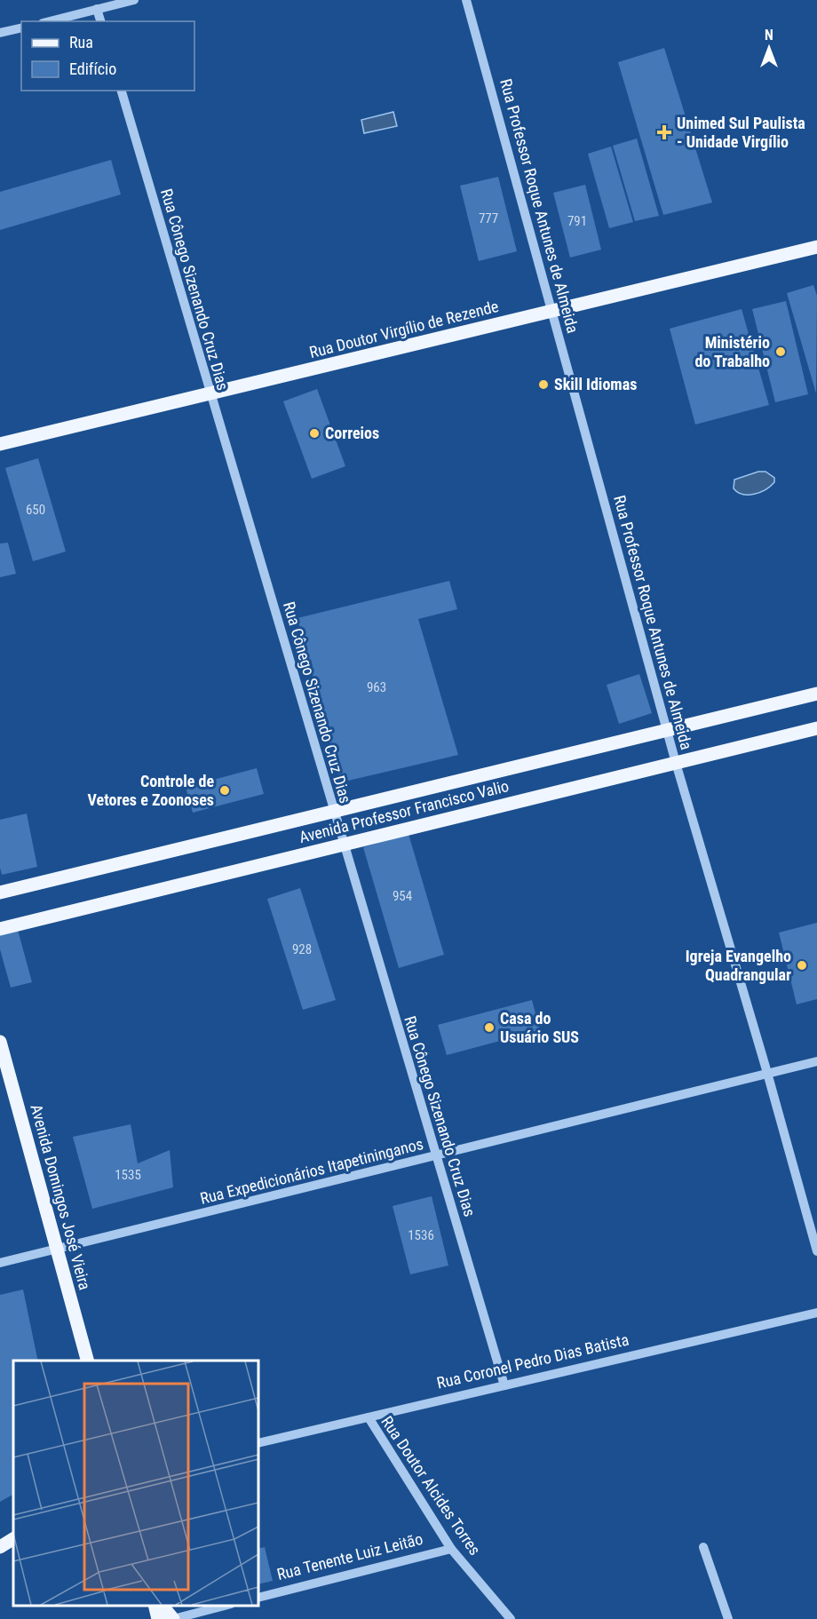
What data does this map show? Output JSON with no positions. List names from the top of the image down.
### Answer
{
  "streets": {
    "main road": ["Rua Doutor Virgílio de Rezende", "Avenida Professor Francisco Valio", "Avenida Domingos José Vieira"],
    "street": [
      "Rua Professor Roque Antunes de Almeida",
      "Rua Cônego Sizenando Cruz Dias",
      "Rua Expedicionários Itapetininganos",
      "Rua Coronel Pedro Dias Batista",
      "Rua Doutor Alcides Torres",
      "Rua Tenente Luiz Leitão"
    ]
  },
  "crossings": [
    ["Rua Professor Roque Antunes de Almeida", "Rua Doutor Virgílio de Rezende"],
    ["Rua Professor Roque Antunes de Almeida", "Avenida Professor Francisco Valio"],
    ["Rua Professor Roque Antunes de Almeida", "Rua Expedicionários Itapetininganos"],
    ["Rua Cônego Sizenando Cruz Dias", "Rua Doutor Virgílio de Rezende"],
    ["Rua Cônego Sizenando Cruz Dias", "Avenida Professor Francisco Valio"],
    ["Rua Cônego Sizenando Cruz Dias", "Rua Expedicionários Itapetininganos"],
    ["Rua Cônego Sizenando Cruz Dias", "Rua Coronel Pedro Dias Batista"],
    ["Rua Expedicionários Itapetininganos", "Avenida Domingos José Vieira"],
    ["Rua Coronel Pedro Dias Batista", "Rua Doutor Alcides Torres"],
    ["Rua Doutor Alcides Torres", "Rua Tenente Luiz Leitão"]
  ],
  "places": {
    "health": ["Unimed Sul Paulista - Unidade Virgílio"],
    "other": [
      "Ministério do Trabalho",
      "Skill Idiomas",
      "Correios",
      "Controle de Vetores e Zoonoses",
      "Igreja Evangelho Quadrangular",
      "Casa do Usuário SUS"
    ]
  },
  "house_numbers": [
    "777",
    "791",
    "650",
    "963",
    "954",
    "928",
    "1535",
    "1536"
  ],
  "legend": ["Rua", "Edifício"],
  "north": "top"
}
